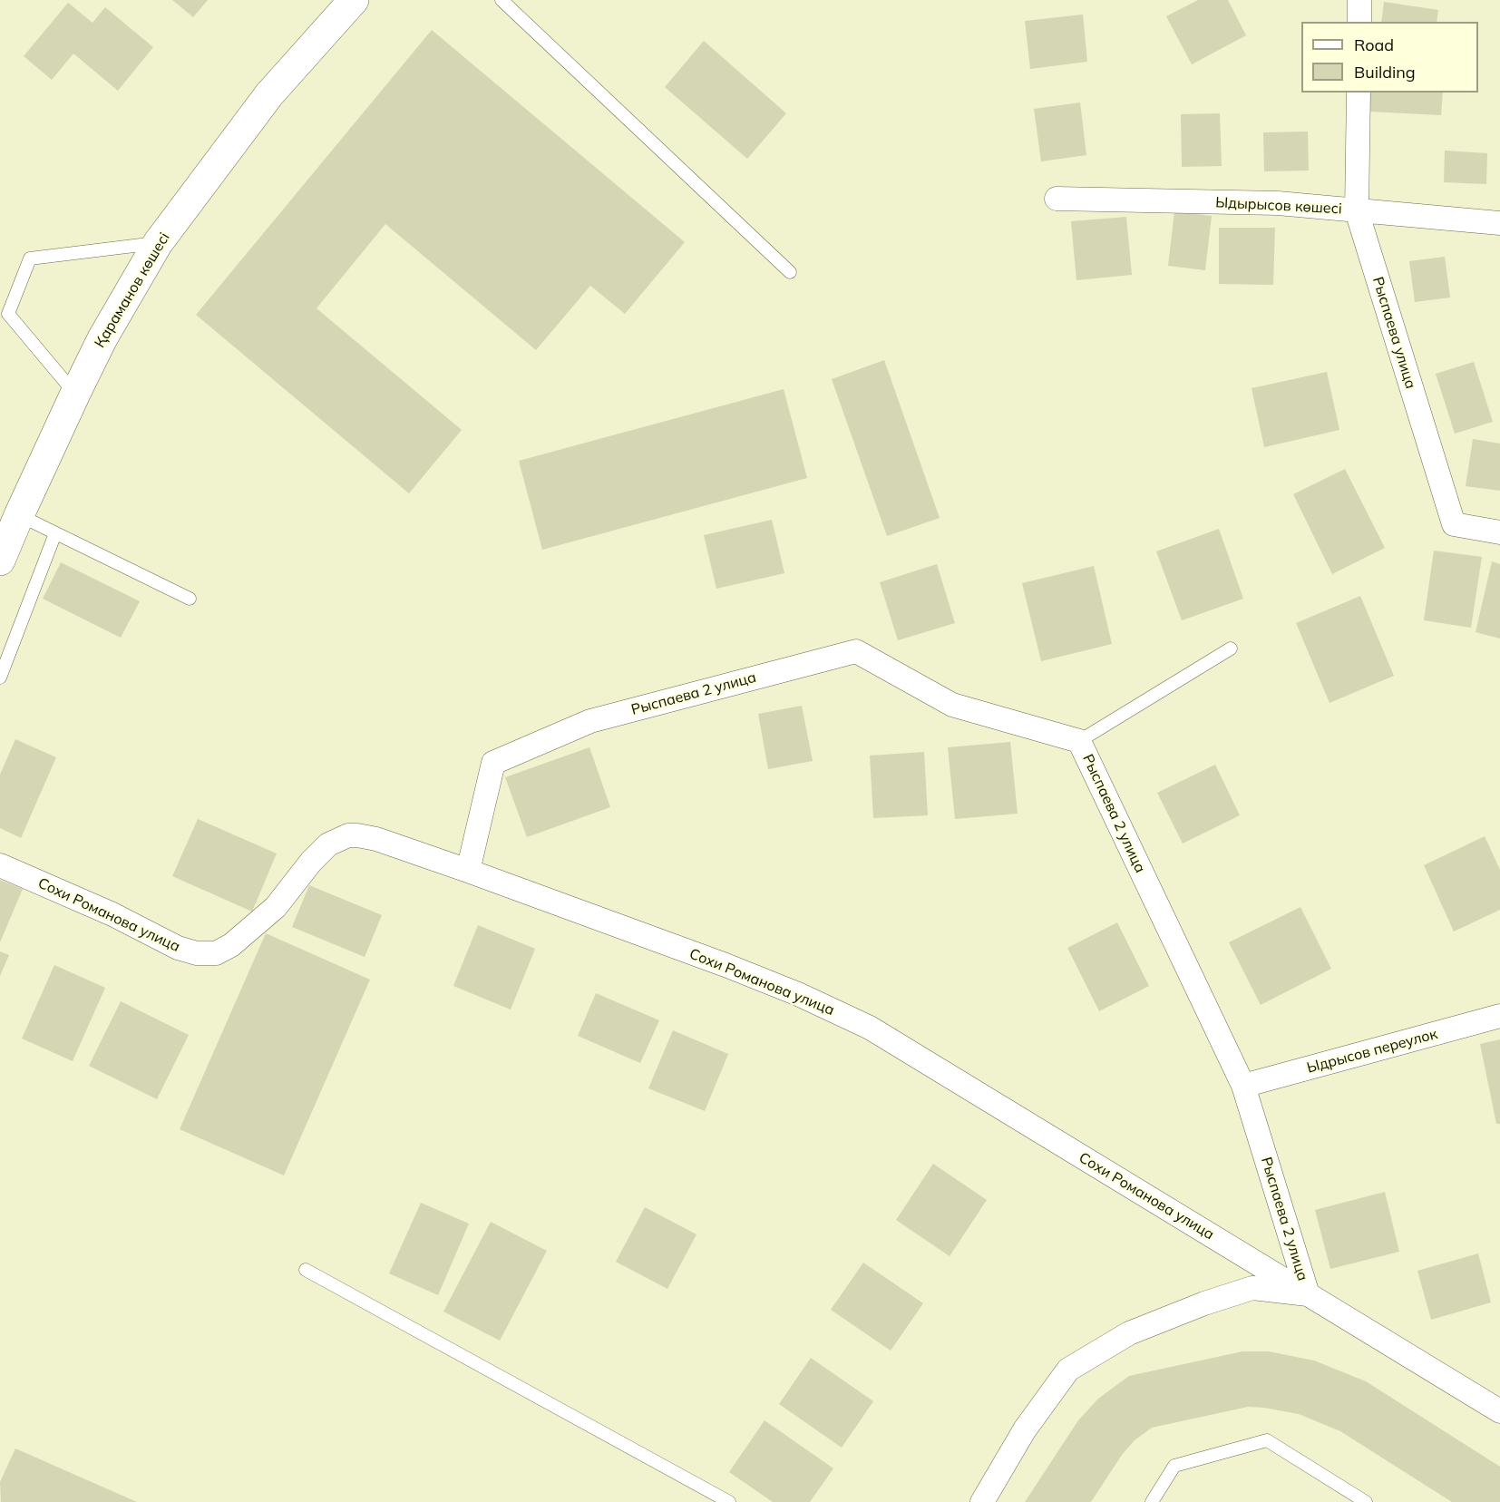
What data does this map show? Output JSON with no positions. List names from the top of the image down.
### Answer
{
  "streets": {
    "main road": ["Қараманов көшесі"],
    "street": [
      "Ыдырысов көшесі",
      "Рыспаева улица",
      "Рыспаева 2 улица",
      "Сохи Романова улица",
      "Ыдрысов переулок"
    ]
  },
  "crossings": [
    ["Ыдырысов көшесі", "Рыспаева улица"],
    ["Рыспаева 2 улица", "Сохи Романова улица"],
    ["Рыспаева 2 улица", "Ыдрысов переулок"]
  ],
  "legend": ["Road", "Building"]
}
